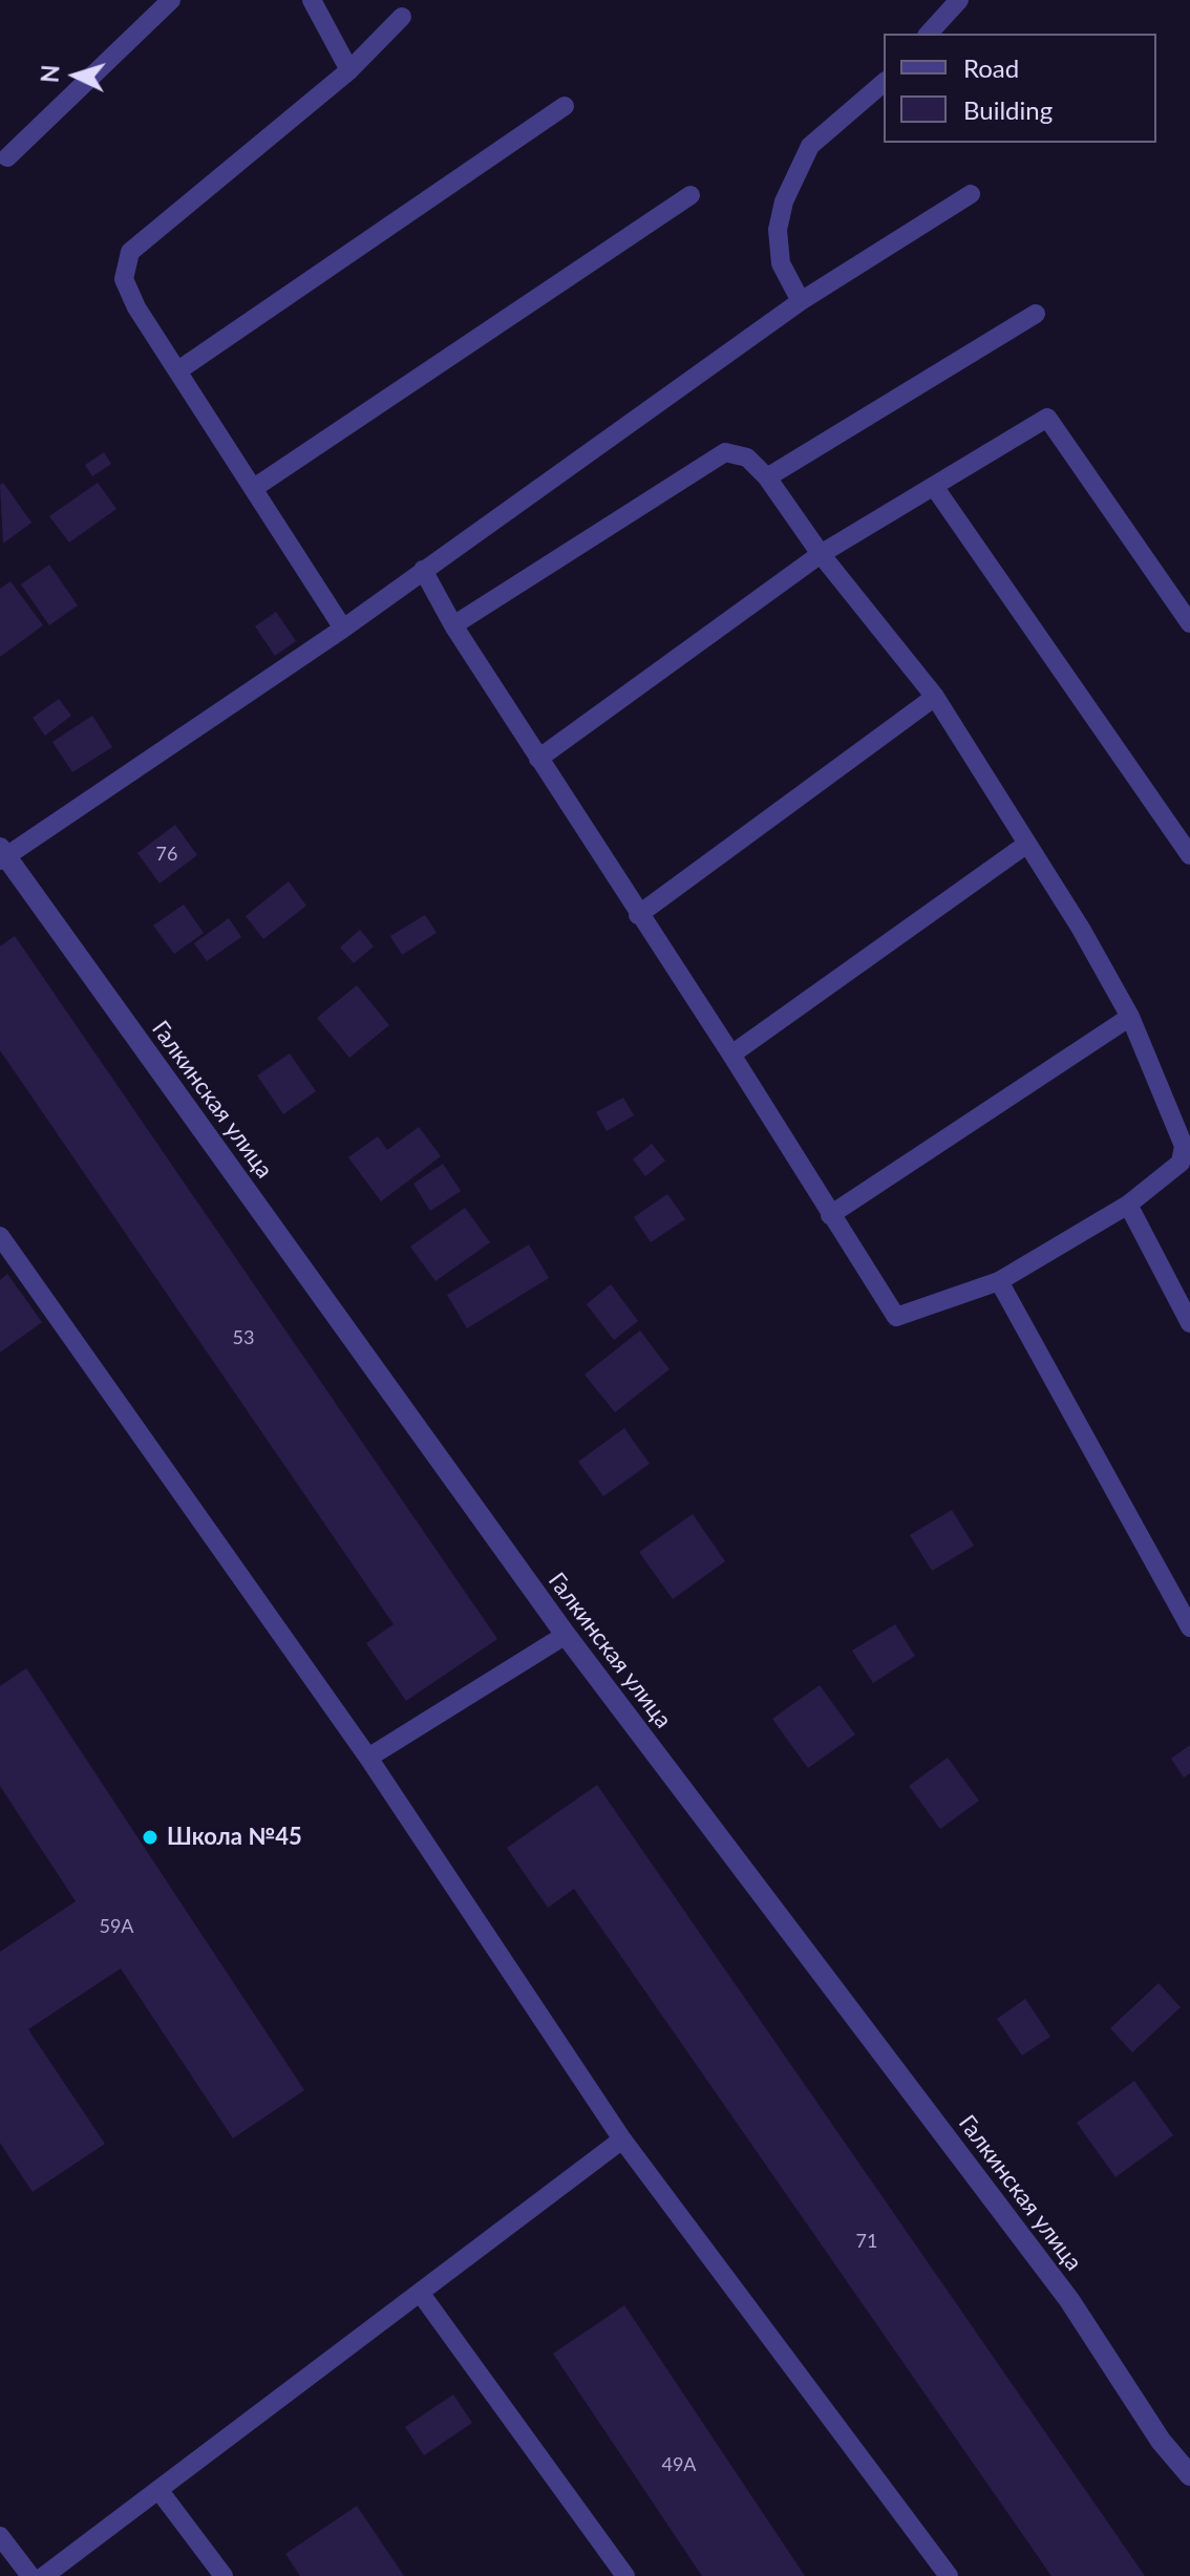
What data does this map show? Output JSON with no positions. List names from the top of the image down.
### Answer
{
  "streets": {
    "street": ["Галкинская улица"]
  },
  "places": ["Школа №45"],
  "house_numbers": [
    "76",
    "53",
    "59А",
    "71",
    "49А"
  ],
  "legend": ["Road", "Building"],
  "north": "left"
}
